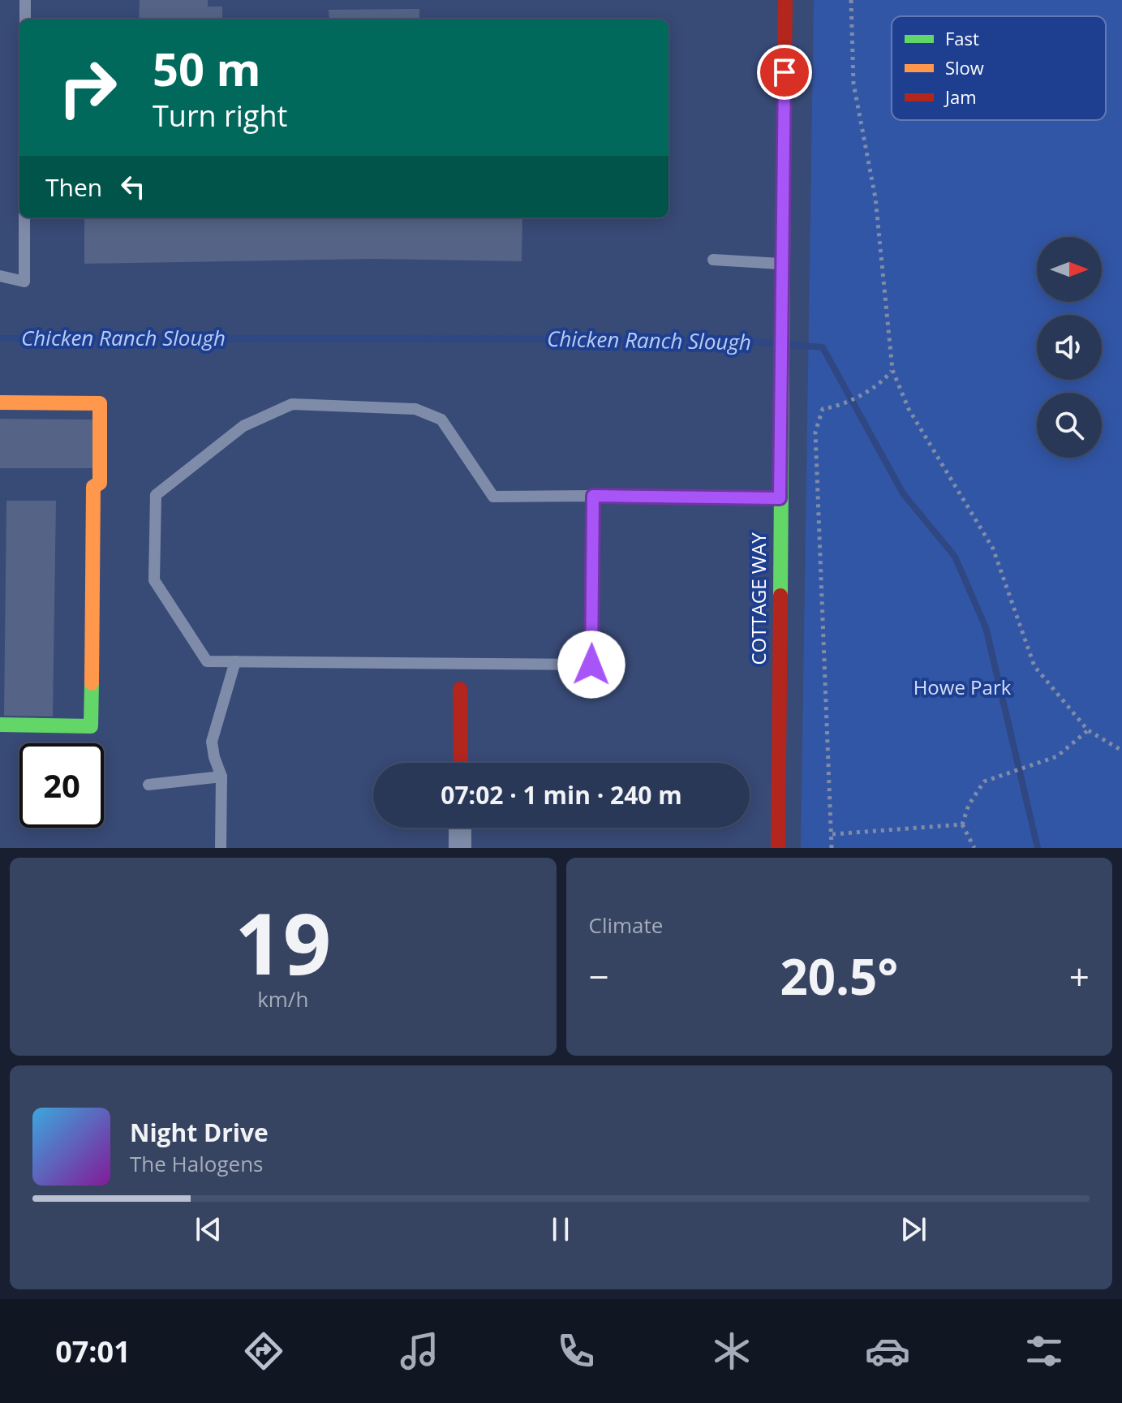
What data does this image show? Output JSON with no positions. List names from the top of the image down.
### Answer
{
  "streets": {
    "street": ["COTTAGE WAY"]
  },
  "water": ["Chicken Ranch Slough"],
  "parks": ["Howe Park"],
  "legend": ["Fast", "Slow", "Jam"],
  "north": "right",
  "page": {
    "turn": ["50 m", "Turn right"],
    "then": "Then",
    "limit": "20",
    "trip": "07:02 · 1 min · 240 m",
    "tile": [
      ["19", "km/h"],
      "Climate"
    ],
    "heat": ["−", "20.5°", "+"],
    "song": ["Night Drive", "The Halogens"],
    "tabs": "07:01"
  }
}
